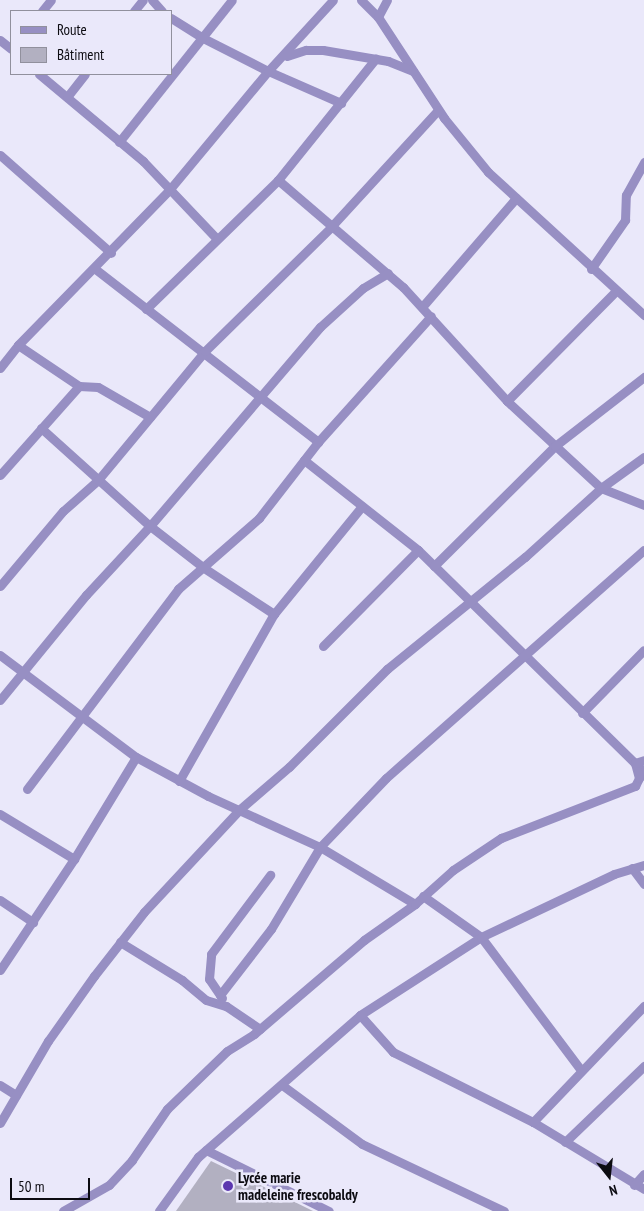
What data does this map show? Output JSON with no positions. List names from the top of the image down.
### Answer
{
  "places": ["Lycée marie madeleine frescobaldy"],
  "legend": ["Route", "Bâtiment"],
  "scale_bar": "50 m",
  "north": "bottom"
}
